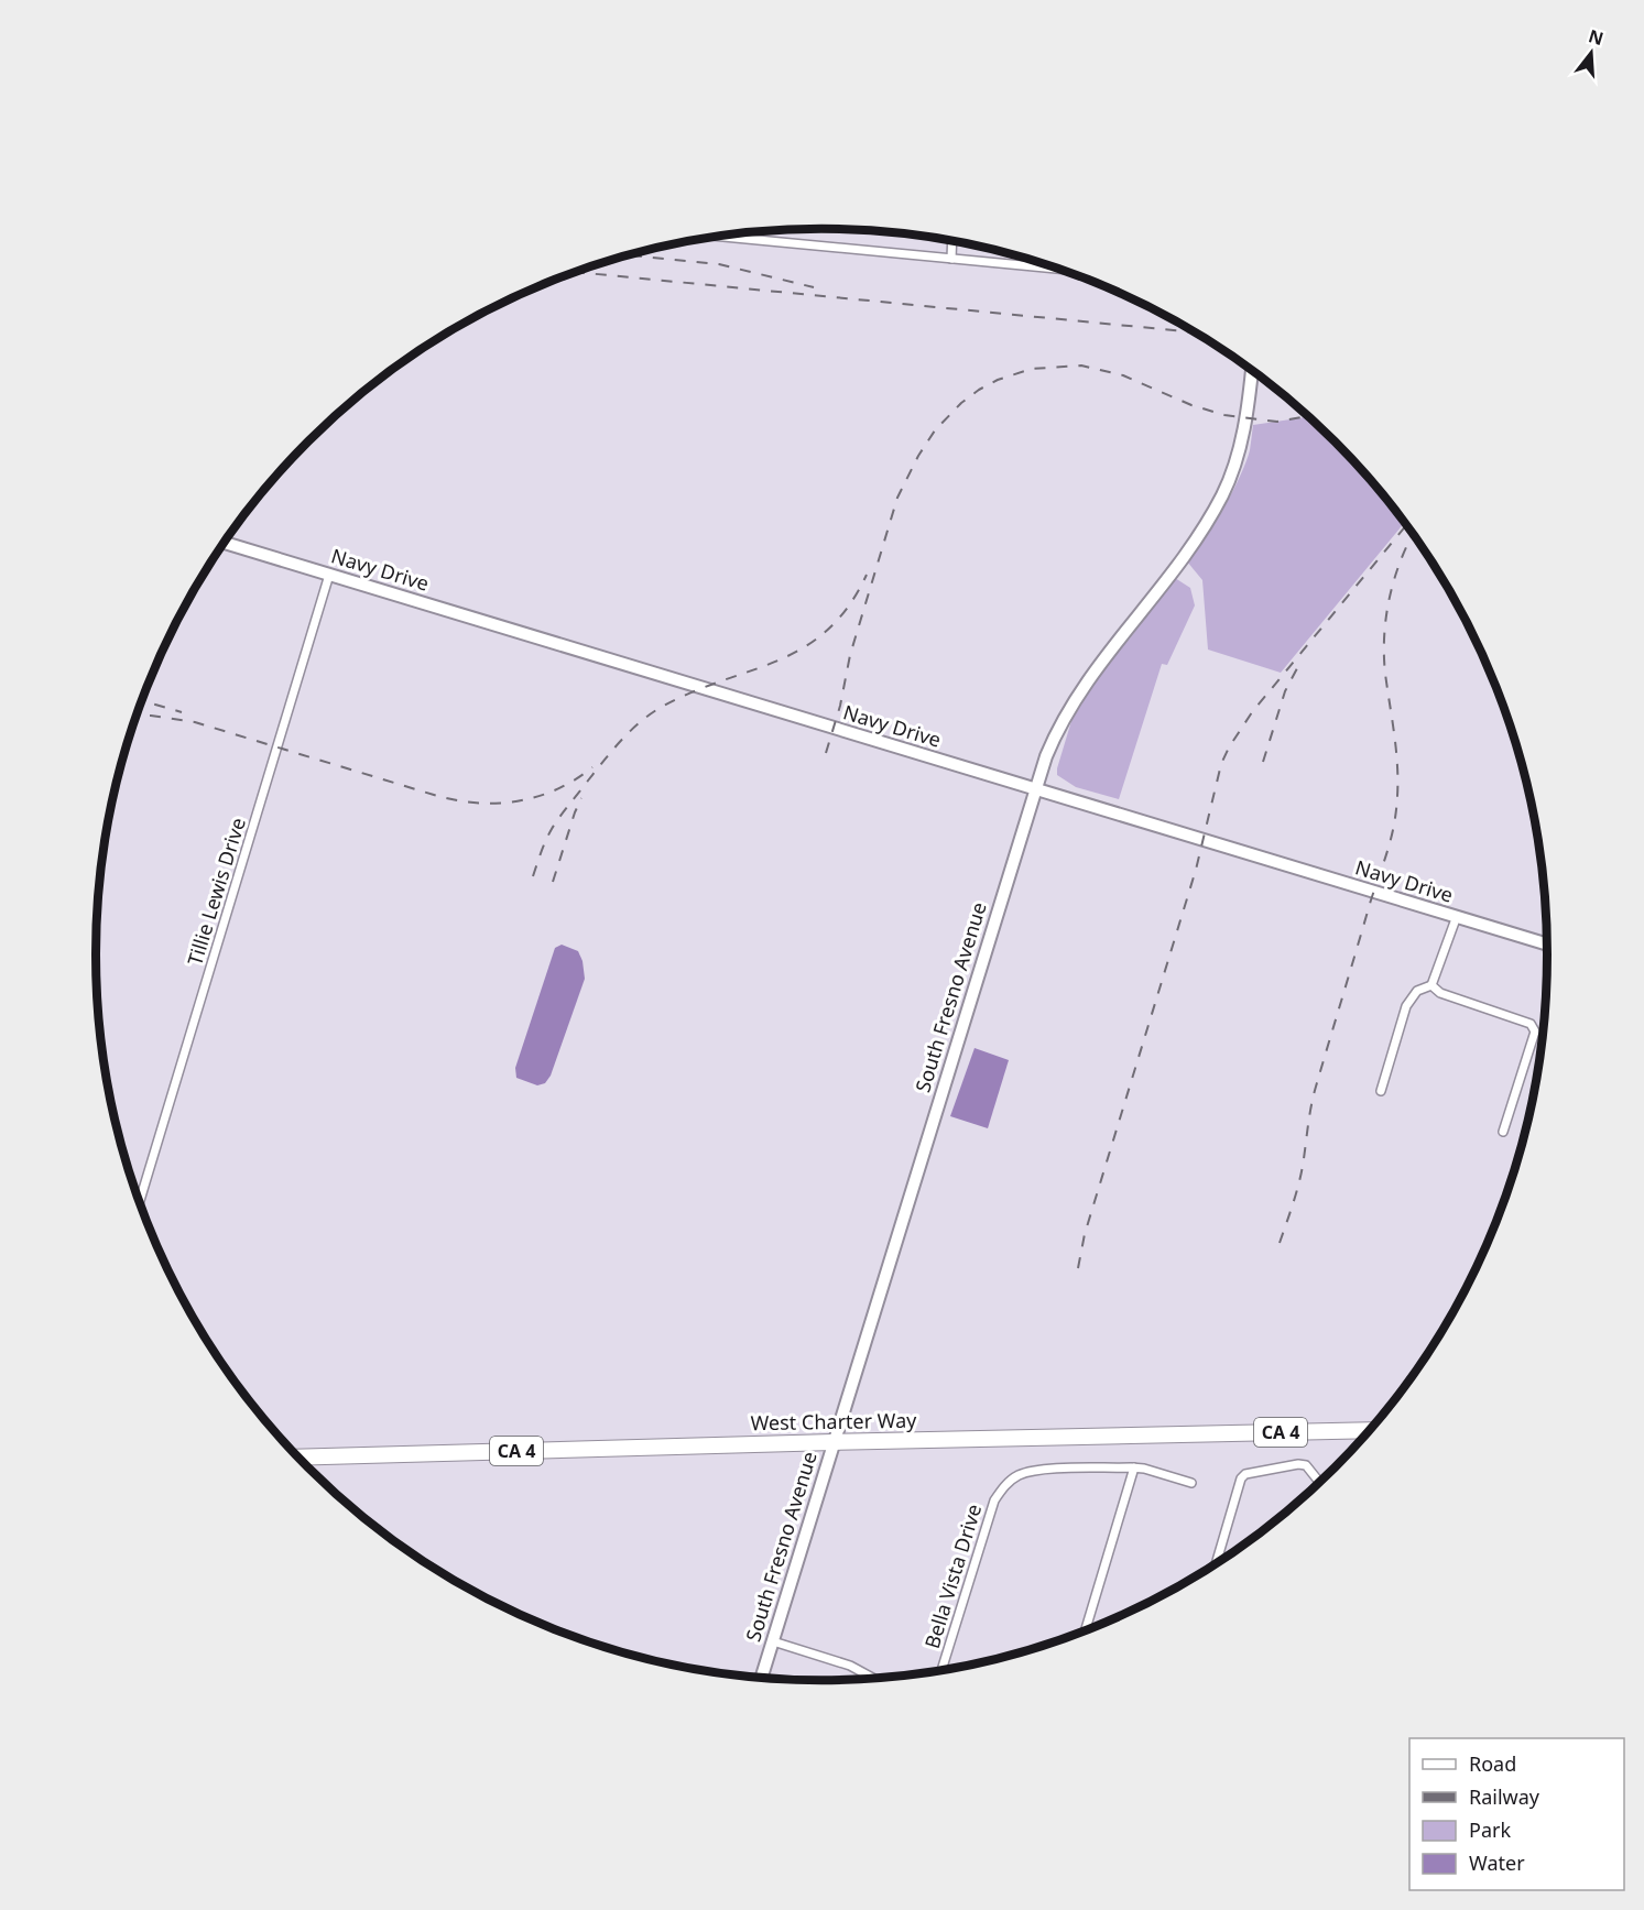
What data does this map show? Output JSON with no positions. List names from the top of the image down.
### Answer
{
  "streets": {
    "highway": ["West Charter Way", "CA 4"],
    "street": [
      "Navy Drive",
      "Tillie Lewis Drive",
      "South Fresno Avenue",
      "Bella Vista Drive"
    ]
  },
  "crossings": [
    ["Navy Drive", "Tillie Lewis Drive"],
    ["Navy Drive", "South Fresno Avenue"],
    ["South Fresno Avenue", "West Charter Way"]
  ],
  "legend": [
    "Road",
    "Railway",
    "Park",
    "Water"
  ],
  "north": "top"
}
